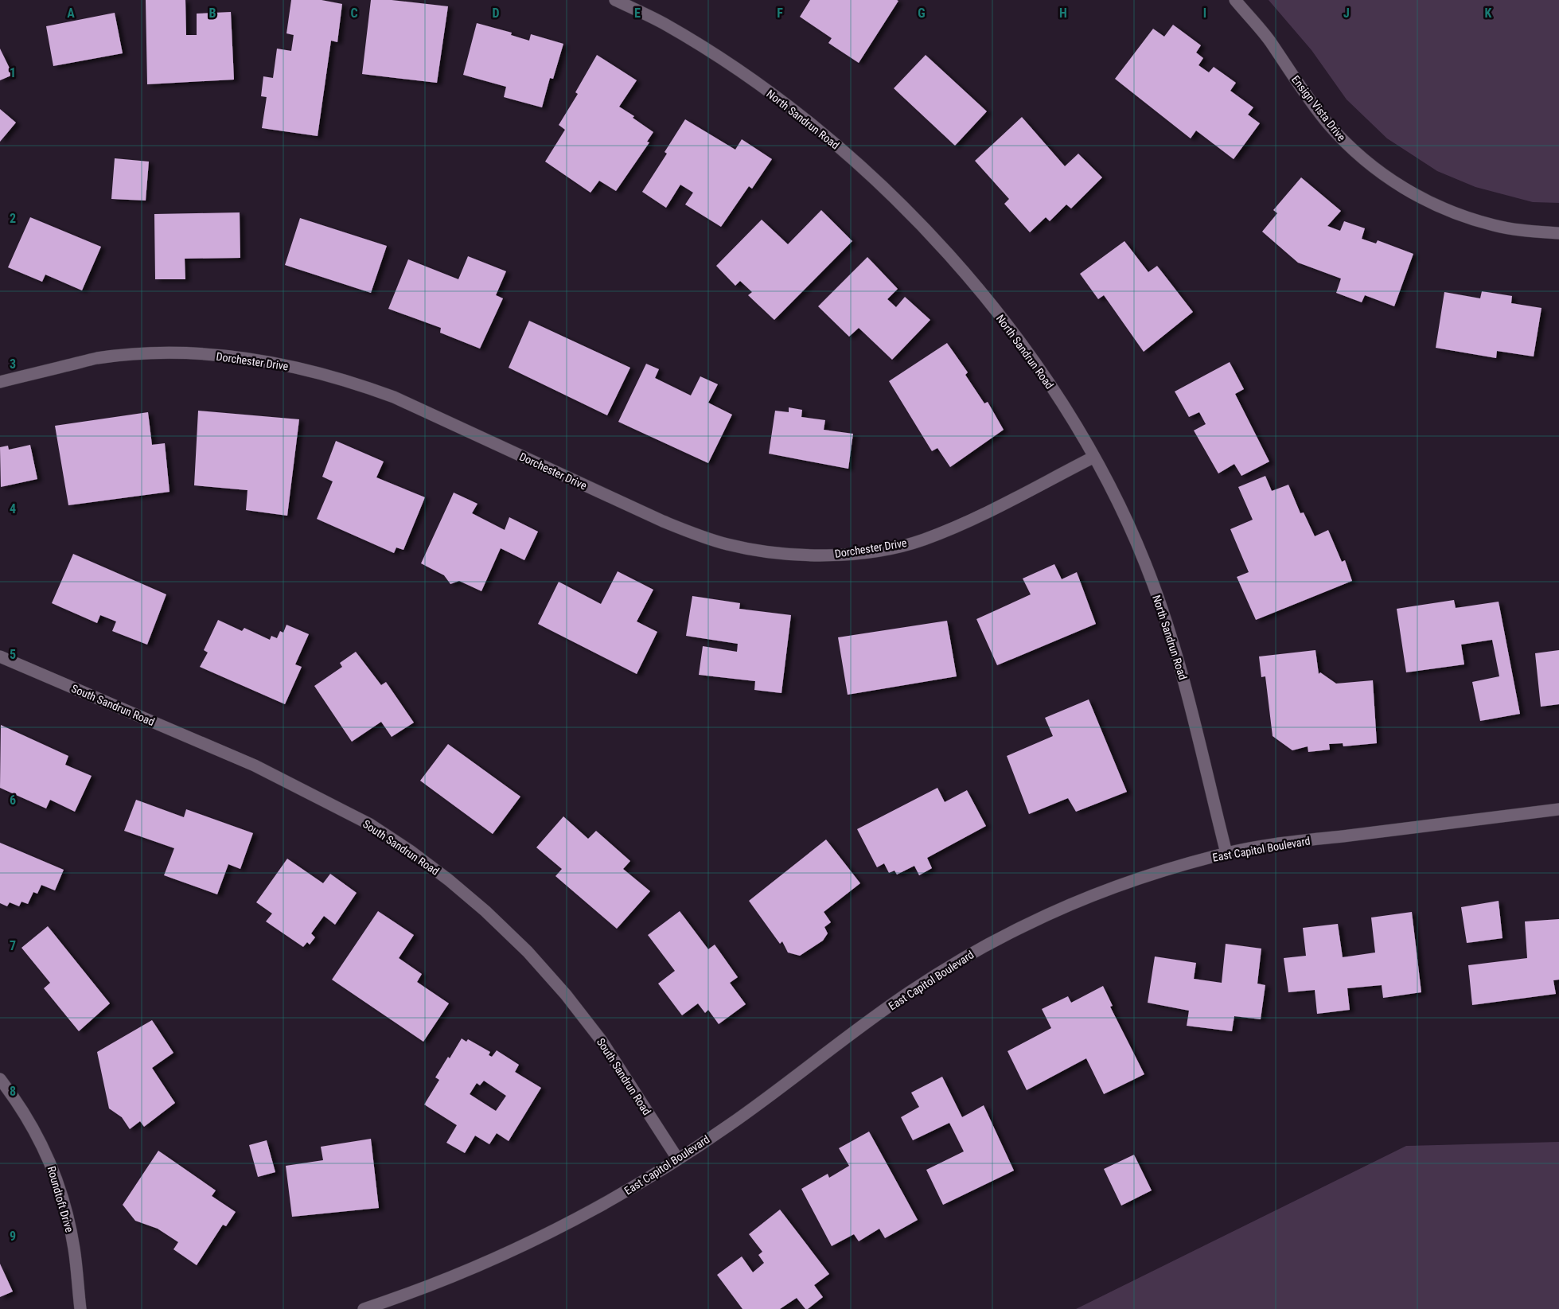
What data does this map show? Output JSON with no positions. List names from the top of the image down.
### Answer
{
  "streets": {
    "street": [
      "Ensign Vista Drive",
      "North Sandrun Road",
      "Dorchester Drive",
      "South Sandrun Road",
      "East Capitol Boulevard",
      "Roundtoft Drive"
    ]
  },
  "crossings": [
    ["North Sandrun Road", "Dorchester Drive"],
    ["North Sandrun Road", "East Capitol Boulevard"],
    ["South Sandrun Road", "East Capitol Boulevard"]
  ],
  "grid": {
    "columns": [
      "A",
      "B",
      "C",
      "D",
      "E",
      "F",
      "G",
      "H",
      "I",
      "J",
      "K"
    ],
    "rows": [
      "1",
      "2",
      "3",
      "4",
      "5",
      "6",
      "7",
      "8",
      "9"
    ]
  }
}
